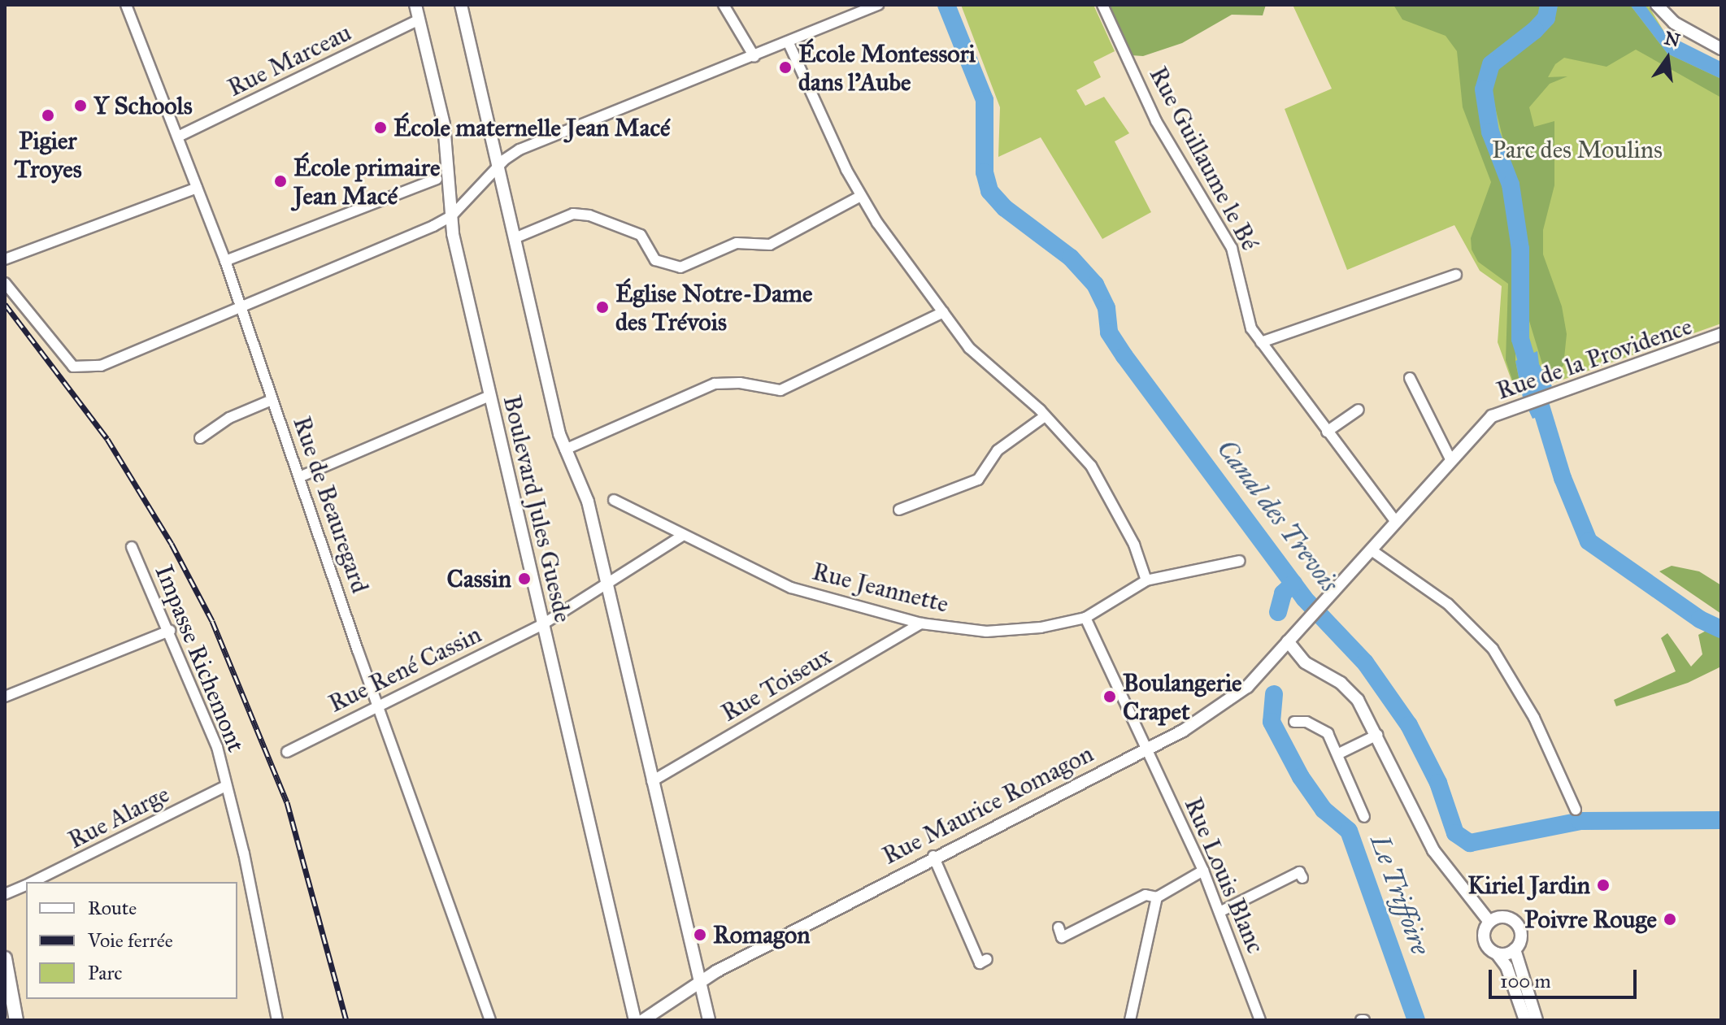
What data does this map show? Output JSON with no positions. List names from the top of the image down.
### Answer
{
  "streets": {
    "street": [
      "Rue Marceau",
      "Rue Guillaume le Bé",
      "Rue de la Providence",
      "Rue de Beauregard",
      "Boulevard Jules Guesde",
      "Rue Jeannette",
      "Impasse Richemont",
      "Rue René Cassin",
      "Rue Toiseux",
      "Rue Maurice Romagon",
      "Rue Alarge",
      "Rue Louis Blanc"
    ]
  },
  "crossings": [
    ["Rue Marceau", "Rue de Beauregard"],
    ["Rue Marceau", "Boulevard Jules Guesde"],
    ["Rue Guillaume le Bé", "Rue de la Providence"],
    ["Rue de la Providence", "Rue Maurice Romagon"],
    ["Rue de Beauregard", "Rue René Cassin"],
    ["Boulevard Jules Guesde", "Rue René Cassin"],
    ["Boulevard Jules Guesde", "Rue Toiseux"],
    ["Boulevard Jules Guesde", "Rue Maurice Romagon"],
    ["Rue Jeannette", "Rue René Cassin"],
    ["Rue Jeannette", "Rue Toiseux"],
    ["Rue Jeannette", "Rue Louis Blanc"],
    ["Impasse Richemont", "Rue Alarge"],
    ["Rue Maurice Romagon", "Rue Louis Blanc"]
  ],
  "water": ["Canal des Trevois", "Le Triffoire"],
  "parks": ["Parc des Moulins"],
  "places": [
    "École Montessori dans l'Aube",
    "Y Schools",
    "Pigier Troyes",
    "École maternelle Jean Macé",
    "École primaire Jean Macé",
    "Église Notre-Dame des Trévois",
    "Cassin",
    "Boulangerie Crapet",
    "Kiriel Jardin",
    "Poivre Rouge",
    "Romagon"
  ],
  "legend": ["Route", "Voie ferrée", "Parc"],
  "scale_bar": "100 m",
  "north": "top"
}
